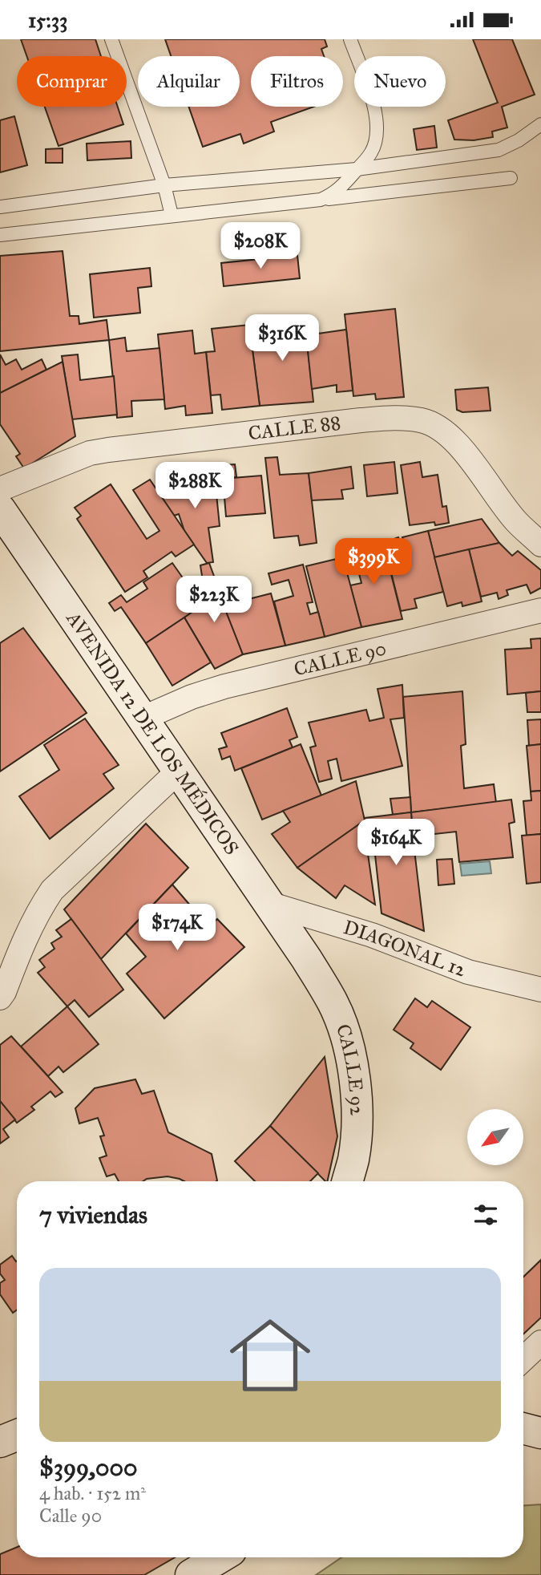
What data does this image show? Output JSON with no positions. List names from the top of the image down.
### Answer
{
  "streets": {
    "main road": ["AVENIDA 12 DE LOS MÉDICOS", "CALLE 92"],
    "street": ["CALLE 88", "CALLE 90", "DIAGONAL 12"]
  },
  "crossings": [
    ["CALLE 90", "AVENIDA 12 DE LOS MÉDICOS"],
    ["AVENIDA 12 DE LOS MÉDICOS", "DIAGONAL 12"],
    ["AVENIDA 12 DE LOS MÉDICOS", "CALLE 92"]
  ],
  "north": "bottom left",
  "page": {
    "status": "15:33",
    "chip": [
      "Comprar",
      "Alquilar",
      "Filtros",
      "Nuevo"
    ],
    "price": [
      "$208K",
      "$316K",
      "$288K",
      "$399K",
      "$223K",
      "$164K",
      "$174K"
    ],
    "heading": "7 viviendas",
    "list": [
      {
        "name": "$399,000",
        "note": "4 hab. · 152 m² · Calle 90"
      }
    ]
  }
}
